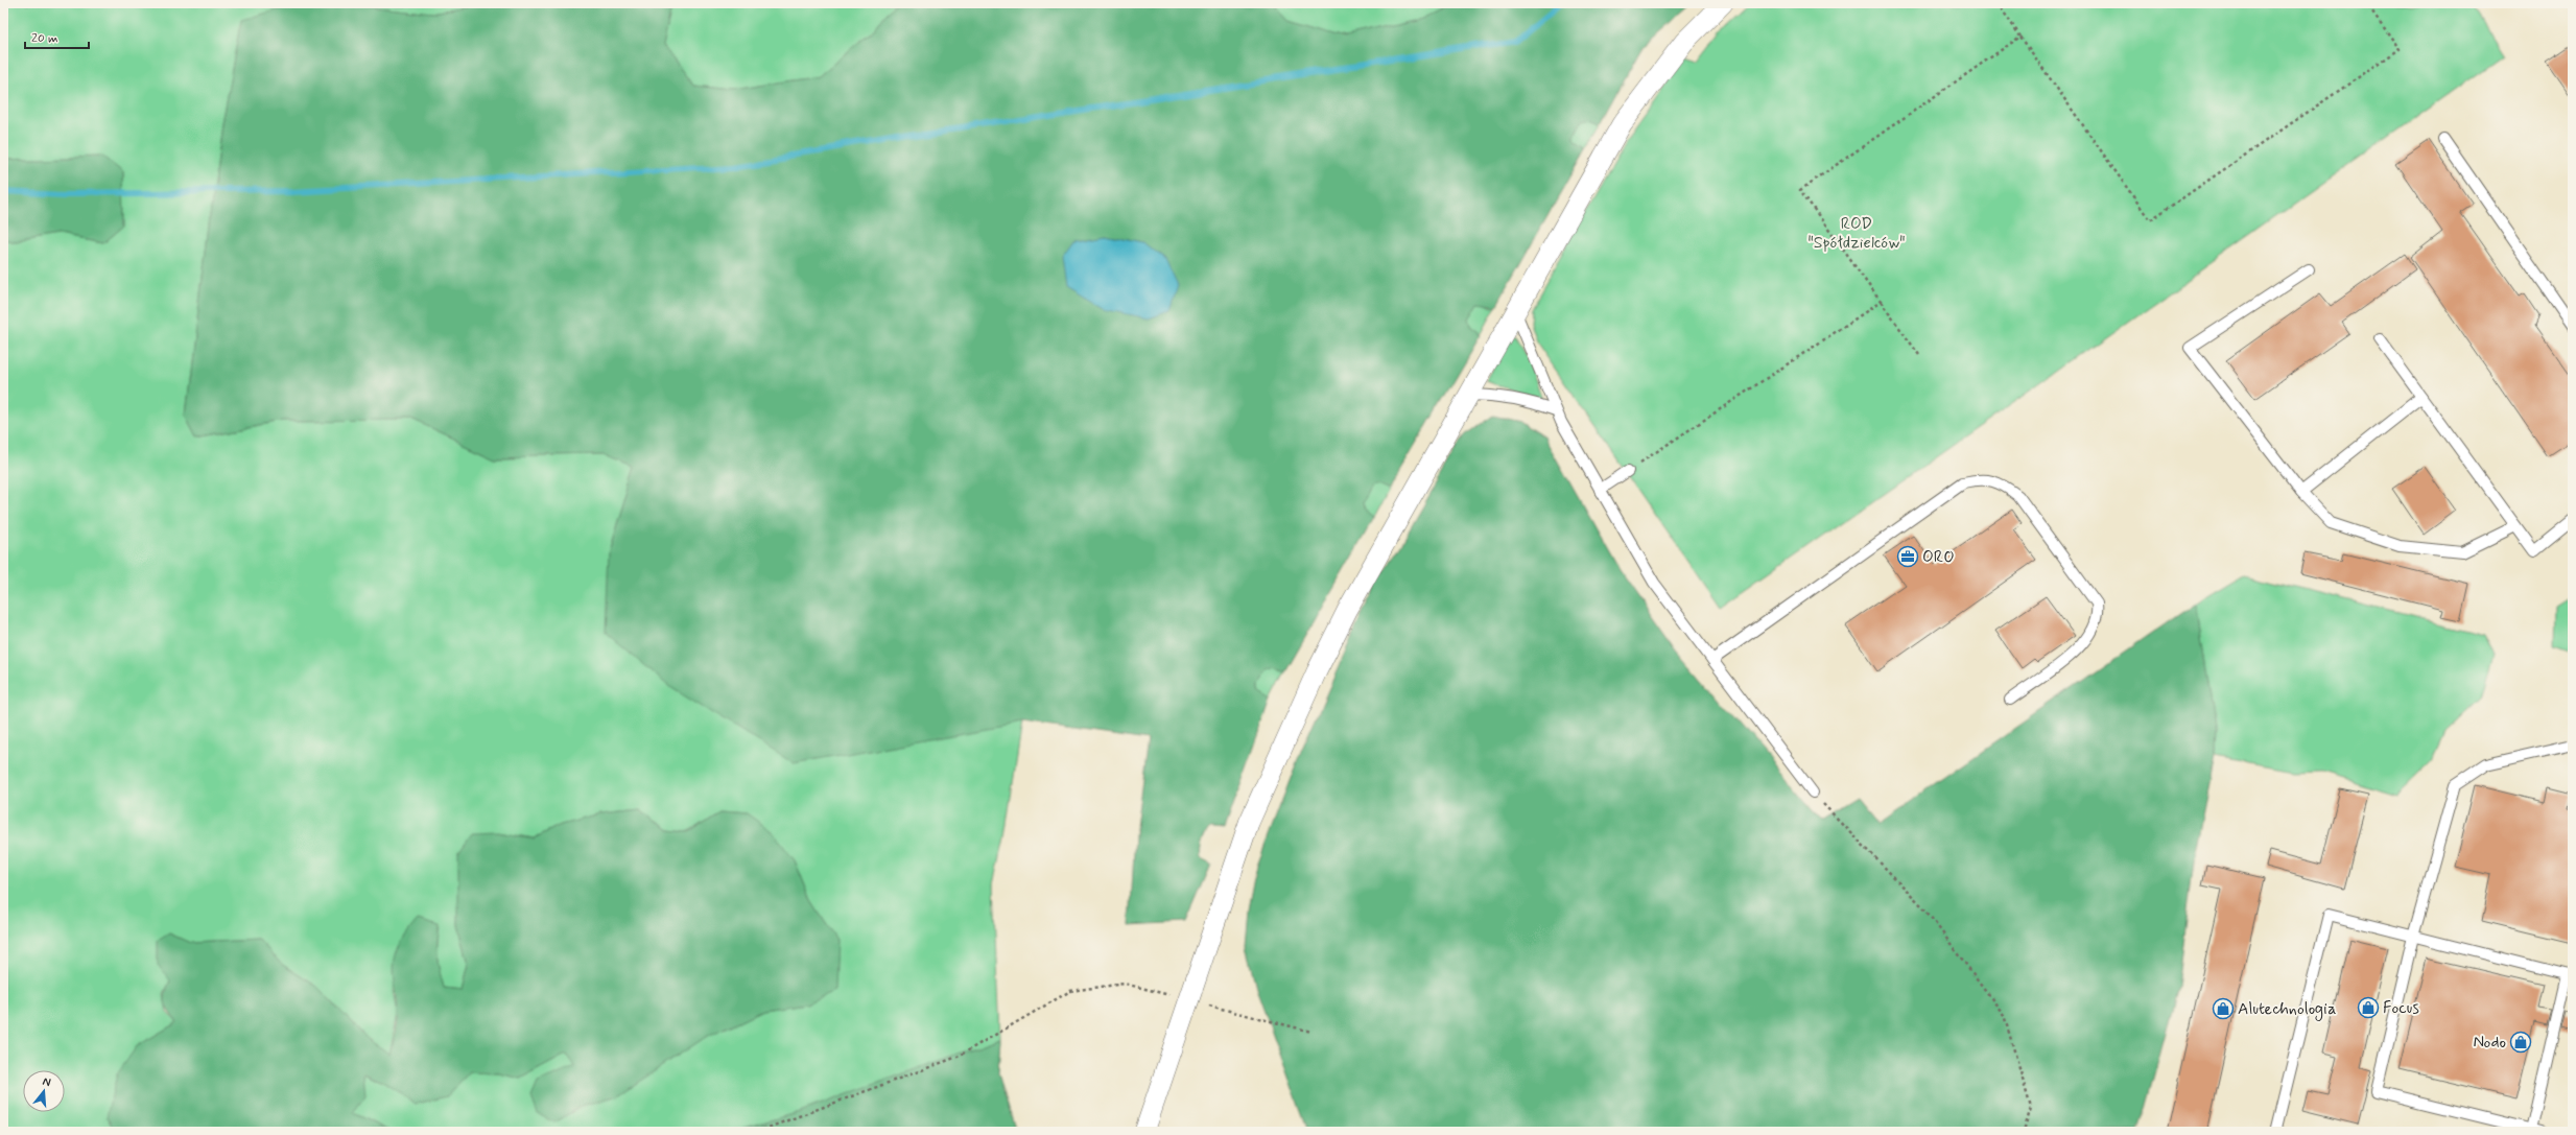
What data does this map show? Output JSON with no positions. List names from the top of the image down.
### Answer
{
  "parks": ["ROD \"Spółdzielców\""],
  "places": {
    "office": ["ORO"],
    "shop": ["Focus", "Alutechnologia", "Nodo"]
  },
  "scale_bar": "20 m",
  "north": "top"
}
